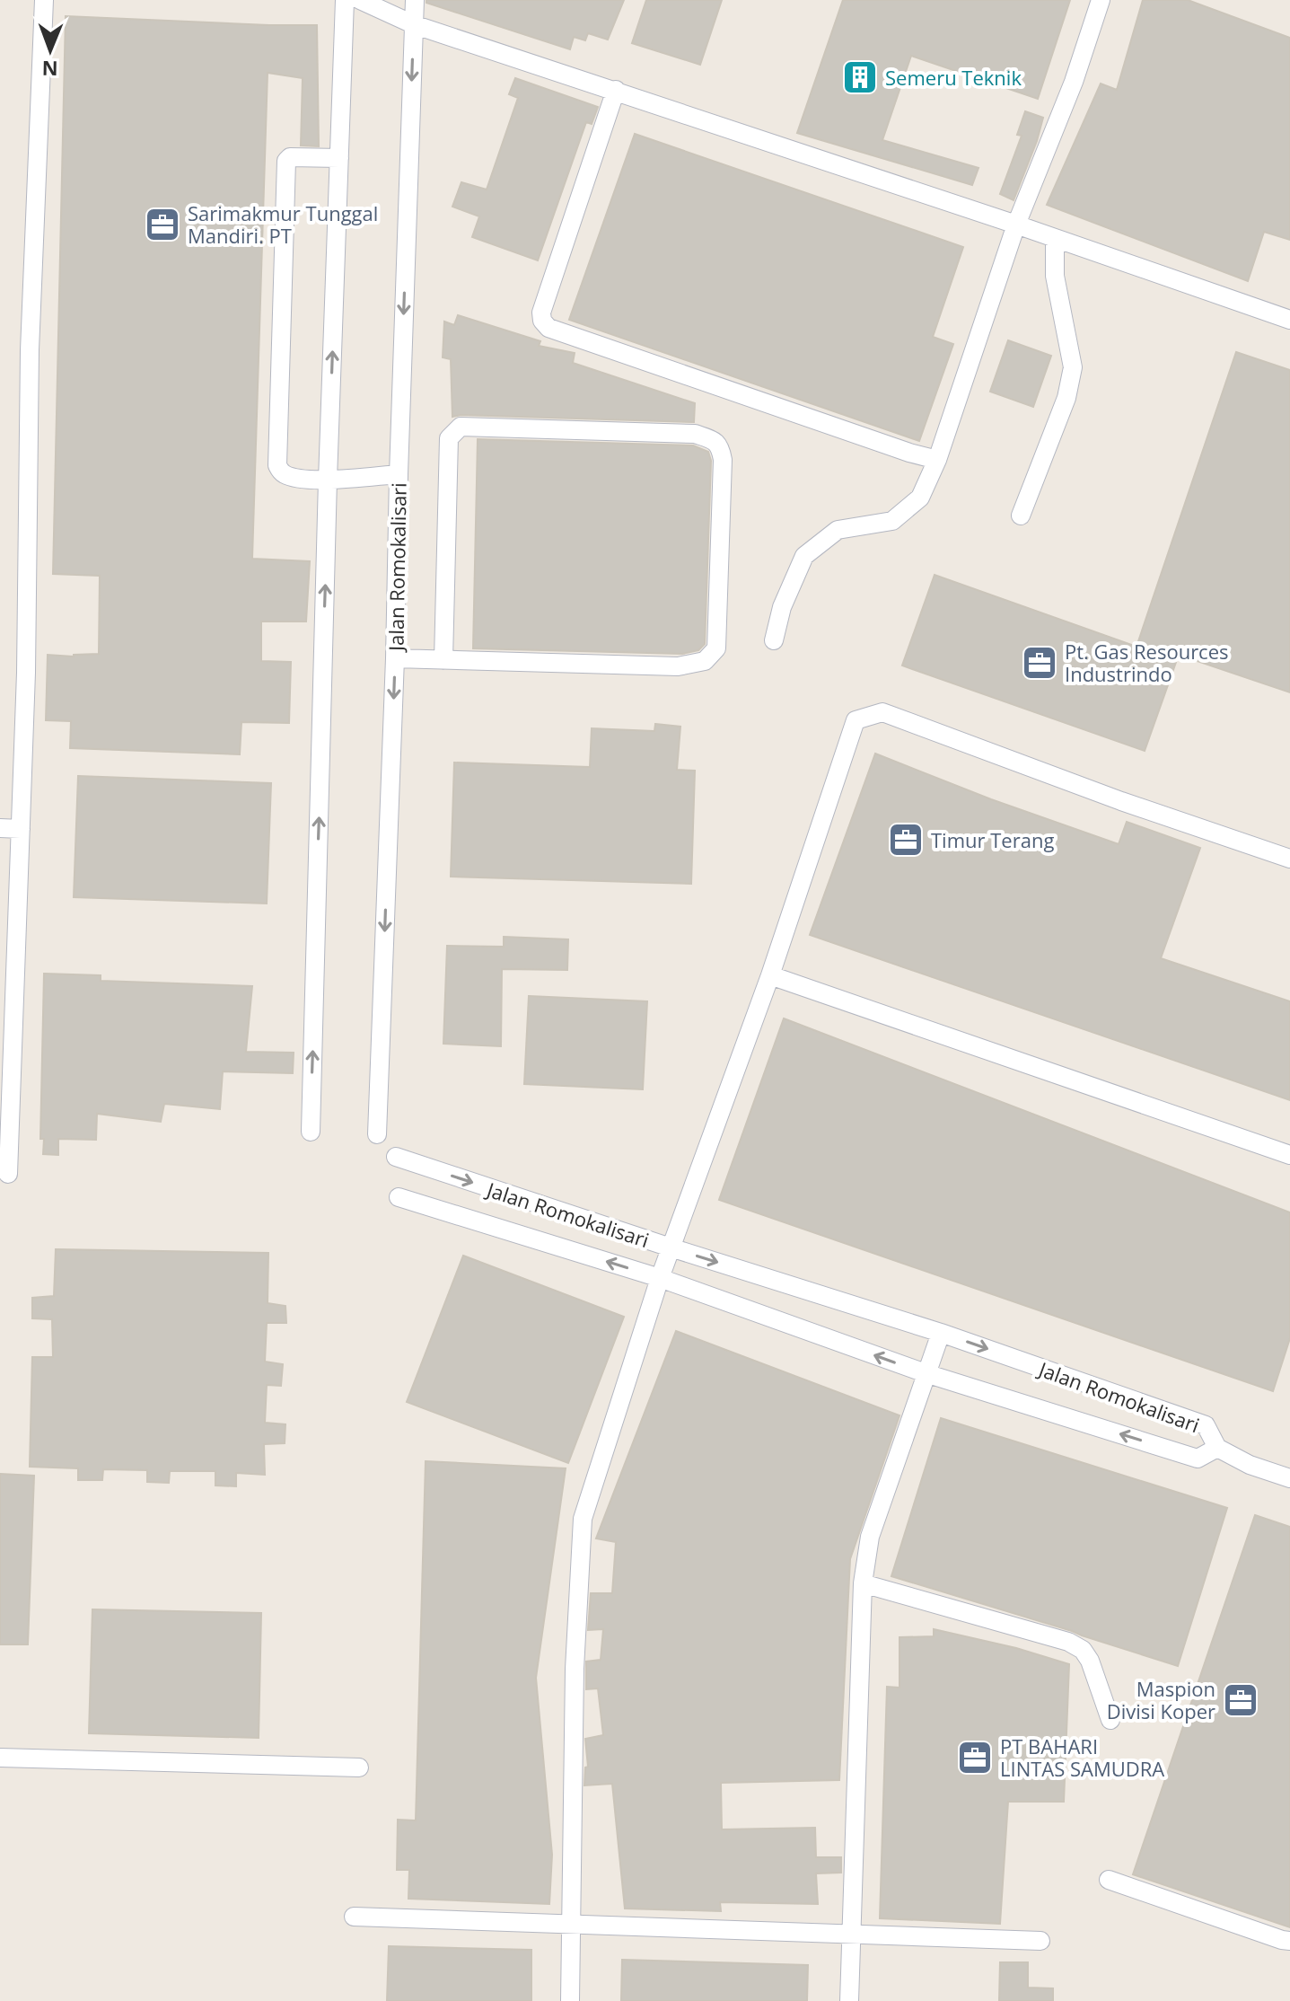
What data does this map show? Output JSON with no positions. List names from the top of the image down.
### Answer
{
  "streets": {
    "lane": ["Jalan Romokalisari"]
  },
  "places": {
    "building": ["Semeru Teknik"],
    "office": [
      "Sarimakmur Tunggal Mandiri. PT",
      "Pt. Gas Resources Industrindo",
      "Timur Terang",
      "Maspion Divisi Koper",
      "PT BAHARI LINTAS SAMUDRA"
    ]
  },
  "north": "bottom"
}
